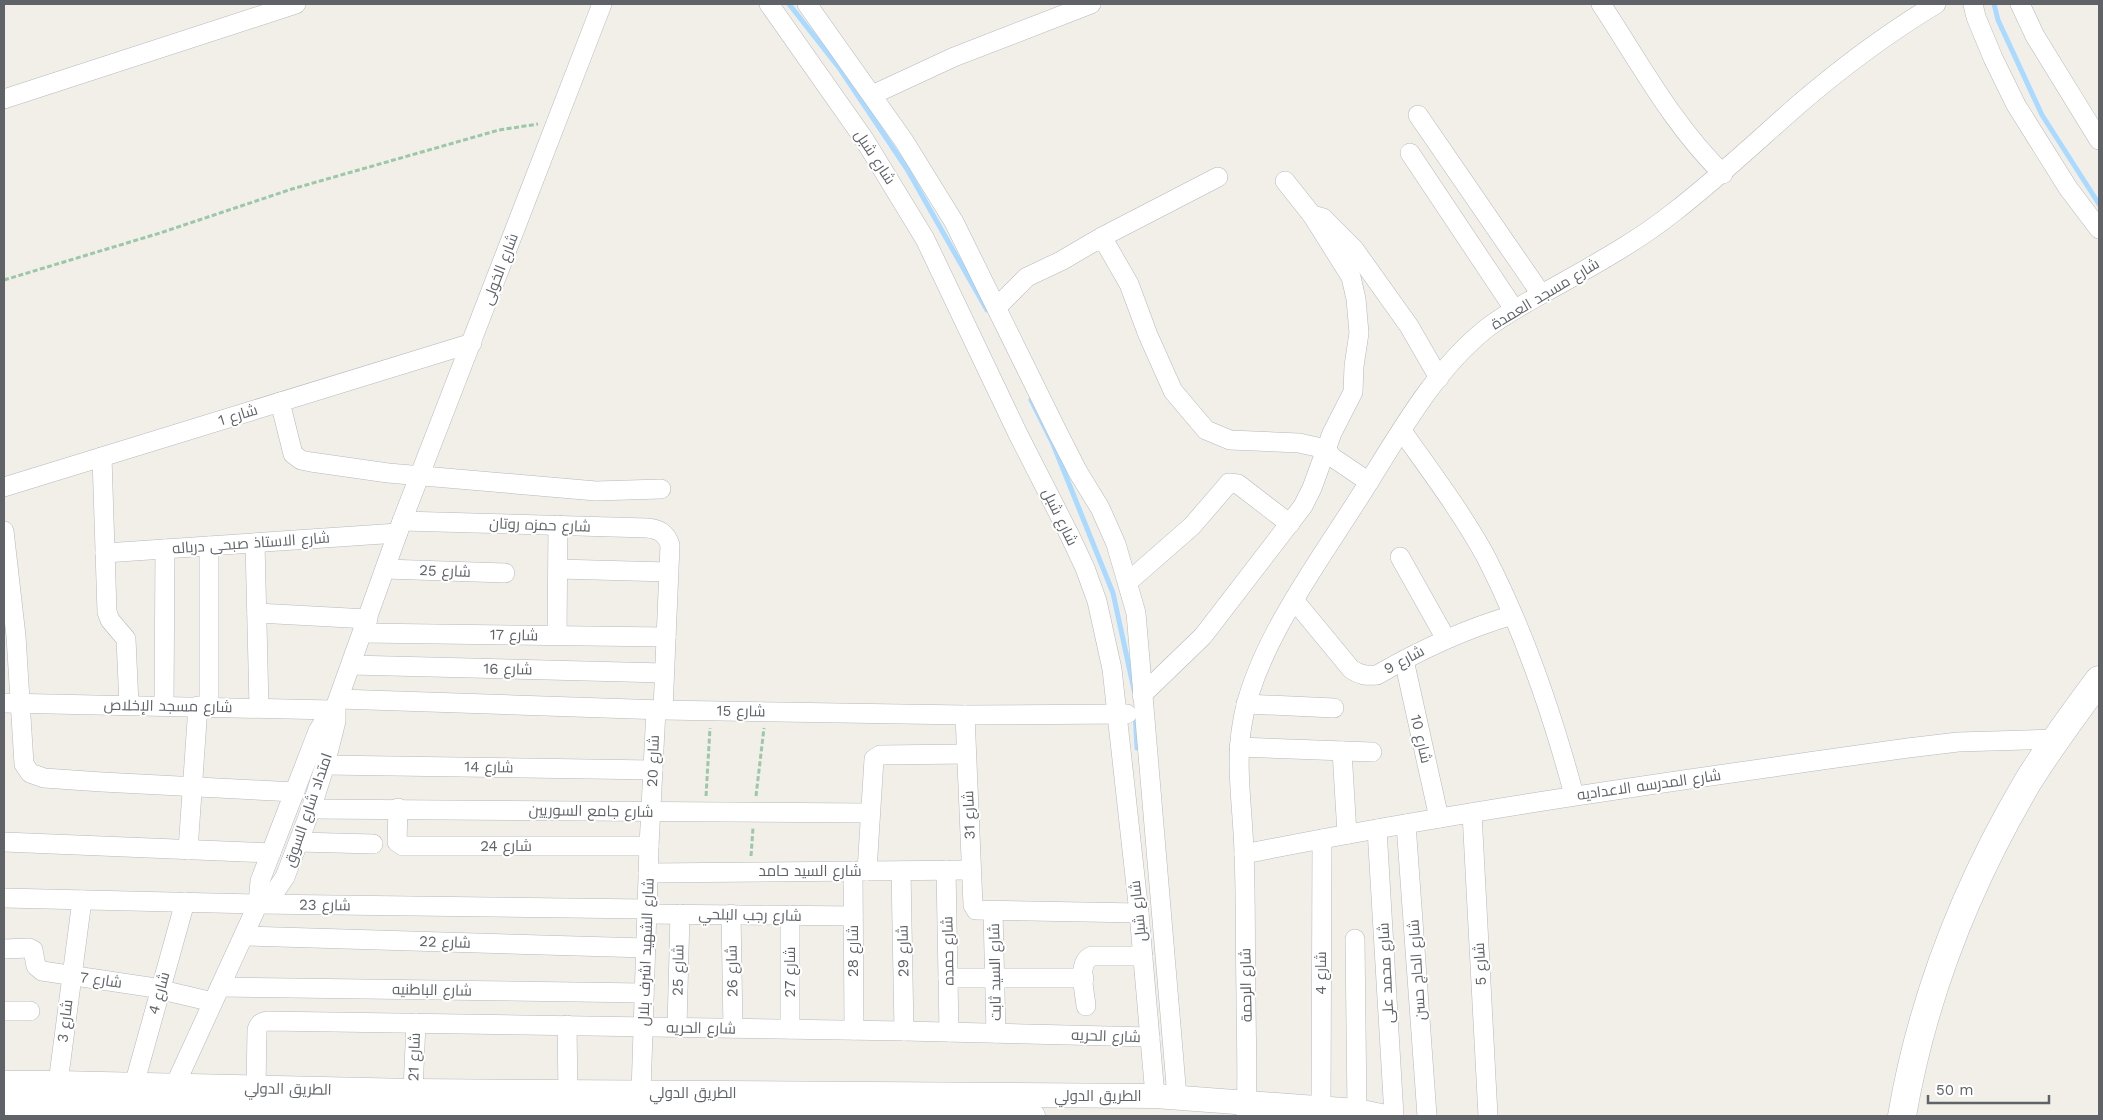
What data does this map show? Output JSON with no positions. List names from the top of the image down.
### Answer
{
  "streets": {
    "street": [
      "شارع شبل",
      "شارع الخولى",
      "شارع مسجد العمدة",
      "شارع 1",
      "شارع حمزه روتان",
      "شارع الاستاذ صبحى درباله",
      "شارع 25",
      "شارع 17",
      "شارع 9",
      "شارع 16",
      "شارع مسجد الإخلاص",
      "شارع 15",
      "شارع 10",
      "شارع 20",
      "شارع 14",
      "شارع المدرسه الاعداديه",
      "امتداد شارع السوق",
      "شارع جامع السوريين",
      "شارع 31",
      "شارع 24",
      "شارع السيد حامد",
      "شارع 23",
      "شارع رجب البلحي",
      "شارع 22",
      "شارع 28",
      "شارع 29",
      "شارع حمده",
      "شارع الشهيد اشرف بلال",
      "شارع 5",
      "شارع الحاج حسن",
      "شارع 26",
      "شارع 27",
      "شارع السيد ثابت",
      "شارع 4",
      "شارع محمد على",
      "شارع 7",
      "شارع الرحمة",
      "شارع الباطنيه",
      "شارع 3",
      "شارع الحريه",
      "شارع 21",
      "الطريق الدولي"
    ]
  },
  "crossings": [
    ["شارع شبل", "شارع 15"],
    ["شارع شبل", "شارع الحريه"],
    ["شارع شبل", "الطريق الدولي"],
    ["شارع الخولى", "شارع 1"],
    ["شارع الخولى", "شارع حمزه روتان"],
    ["شارع الخولى", "شارع الاستاذ صبحى درباله"],
    ["شارع الخولى", "امتداد شارع السوق"],
    ["شارع مسجد العمدة", "شارع 9"],
    ["شارع مسجد العمدة", "شارع المدرسه الاعداديه"],
    ["شارع مسجد العمدة", "شارع الرحمة"],
    ["شارع حمزه روتان", "شارع الاستاذ صبحى درباله"],
    ["شارع حمزه روتان", "شارع 20"],
    ["شارع حمزه روتان", "امتداد شارع السوق"],
    ["شارع الاستاذ صبحى درباله", "امتداد شارع السوق"],
    ["شارع 25", "امتداد شارع السوق"],
    ["شارع 25", "شارع رجب البلحي"],
    ["شارع 25", "شارع الحريه"],
    ["شارع 17", "شارع 20"],
    ["شارع 17", "امتداد شارع السوق"],
    ["شارع 9", "شارع 10"],
    ["شارع 16", "شارع 20"],
    ["شارع 16", "امتداد شارع السوق"],
    ["شارع مسجد الإخلاص", "شارع 15"],
    ["شارع مسجد الإخلاص", "امتداد شارع السوق"],
    ["شارع 15", "شارع 20"],
    ["شارع 15", "امتداد شارع السوق"],
    ["شارع 15", "شارع 31"],
    ["شارع 10", "شارع المدرسه الاعداديه"],
    ["شارع 20", "شارع 14"],
    ["شارع 20", "شارع جامع السوريين"],
    ["شارع 20", "شارع الشهيد اشرف بلال"],
    ["شارع 14", "امتداد شارع السوق"],
    ["شارع المدرسه الاعداديه", "شارع 5"],
    ["شارع المدرسه الاعداديه", "شارع الحاج حسن"],
    ["شارع المدرسه الاعداديه", "شارع 4"],
    ["شارع المدرسه الاعداديه", "شارع محمد على"],
    ["شارع المدرسه الاعداديه", "شارع الرحمة"],
    ["امتداد شارع السوق", "شارع جامع السوريين"],
    ["امتداد شارع السوق", "شارع 23"],
    ["امتداد شارع السوق", "شارع 22"],
    ["امتداد شارع السوق", "شارع 7"],
    ["امتداد شارع السوق", "شارع الباطنيه"],
    ["امتداد شارع السوق", "الطريق الدولي"],
    ["شارع جامع السوريين", "شارع 24"],
    ["شارع جامع السوريين", "شارع 28"],
    ["شارع جامع السوريين", "شارع الشهيد اشرف بلال"],
    ["شارع 31", "شارع السيد حامد"],
    ["شارع 31", "شارع 28"],
    ["شارع 31", "شارع السيد ثابت"],
    ["شارع 24", "شارع الشهيد اشرف بلال"],
    ["شارع السيد حامد", "شارع 28"],
    ["شارع السيد حامد", "شارع 29"],
    ["شارع السيد حامد", "شارع حمده"],
    ["شارع السيد حامد", "شارع الشهيد اشرف بلال"],
    ["شارع 23", "شارع رجب البلحي"],
    ["شارع 23", "شارع الشهيد اشرف بلال"],
    ["شارع 23", "شارع 4"],
    ["شارع 23", "شارع 3"],
    ["شارع رجب البلحي", "شارع 28"],
    ["شارع رجب البلحي", "شارع الشهيد اشرف بلال"],
    ["شارع رجب البلحي", "شارع 26"],
    ["شارع رجب البلحي", "شارع 27"],
    ["شارع 22", "شارع الشهيد اشرف بلال"],
    ["شارع 28", "شارع الحريه"],
    ["شارع 29", "شارع الحريه"],
    ["شارع حمده", "شارع الحريه"],
    ["شارع الشهيد اشرف بلال", "شارع الباطنيه"],
    ["شارع الشهيد اشرف بلال", "شارع الحريه"],
    ["شارع الشهيد اشرف بلال", "الطريق الدولي"],
    ["شارع 26", "شارع الحريه"],
    ["شارع 27", "شارع الحريه"],
    ["شارع السيد ثابت", "شارع الحريه"],
    ["شارع 4", "شارع 7"],
    ["شارع 4", "الطريق الدولي"],
    ["شارع 7", "شارع الباطنيه"],
    ["شارع 7", "شارع 3"],
    ["شارع الرحمة", "الطريق الدولي"],
    ["شارع 3", "الطريق الدولي"],
    ["شارع الحريه", "شارع 21"],
    ["شارع الحريه", "الطريق الدولي"],
    ["شارع 21", "الطريق الدولي"]
  ],
  "scale_bar": "50 m"
}
